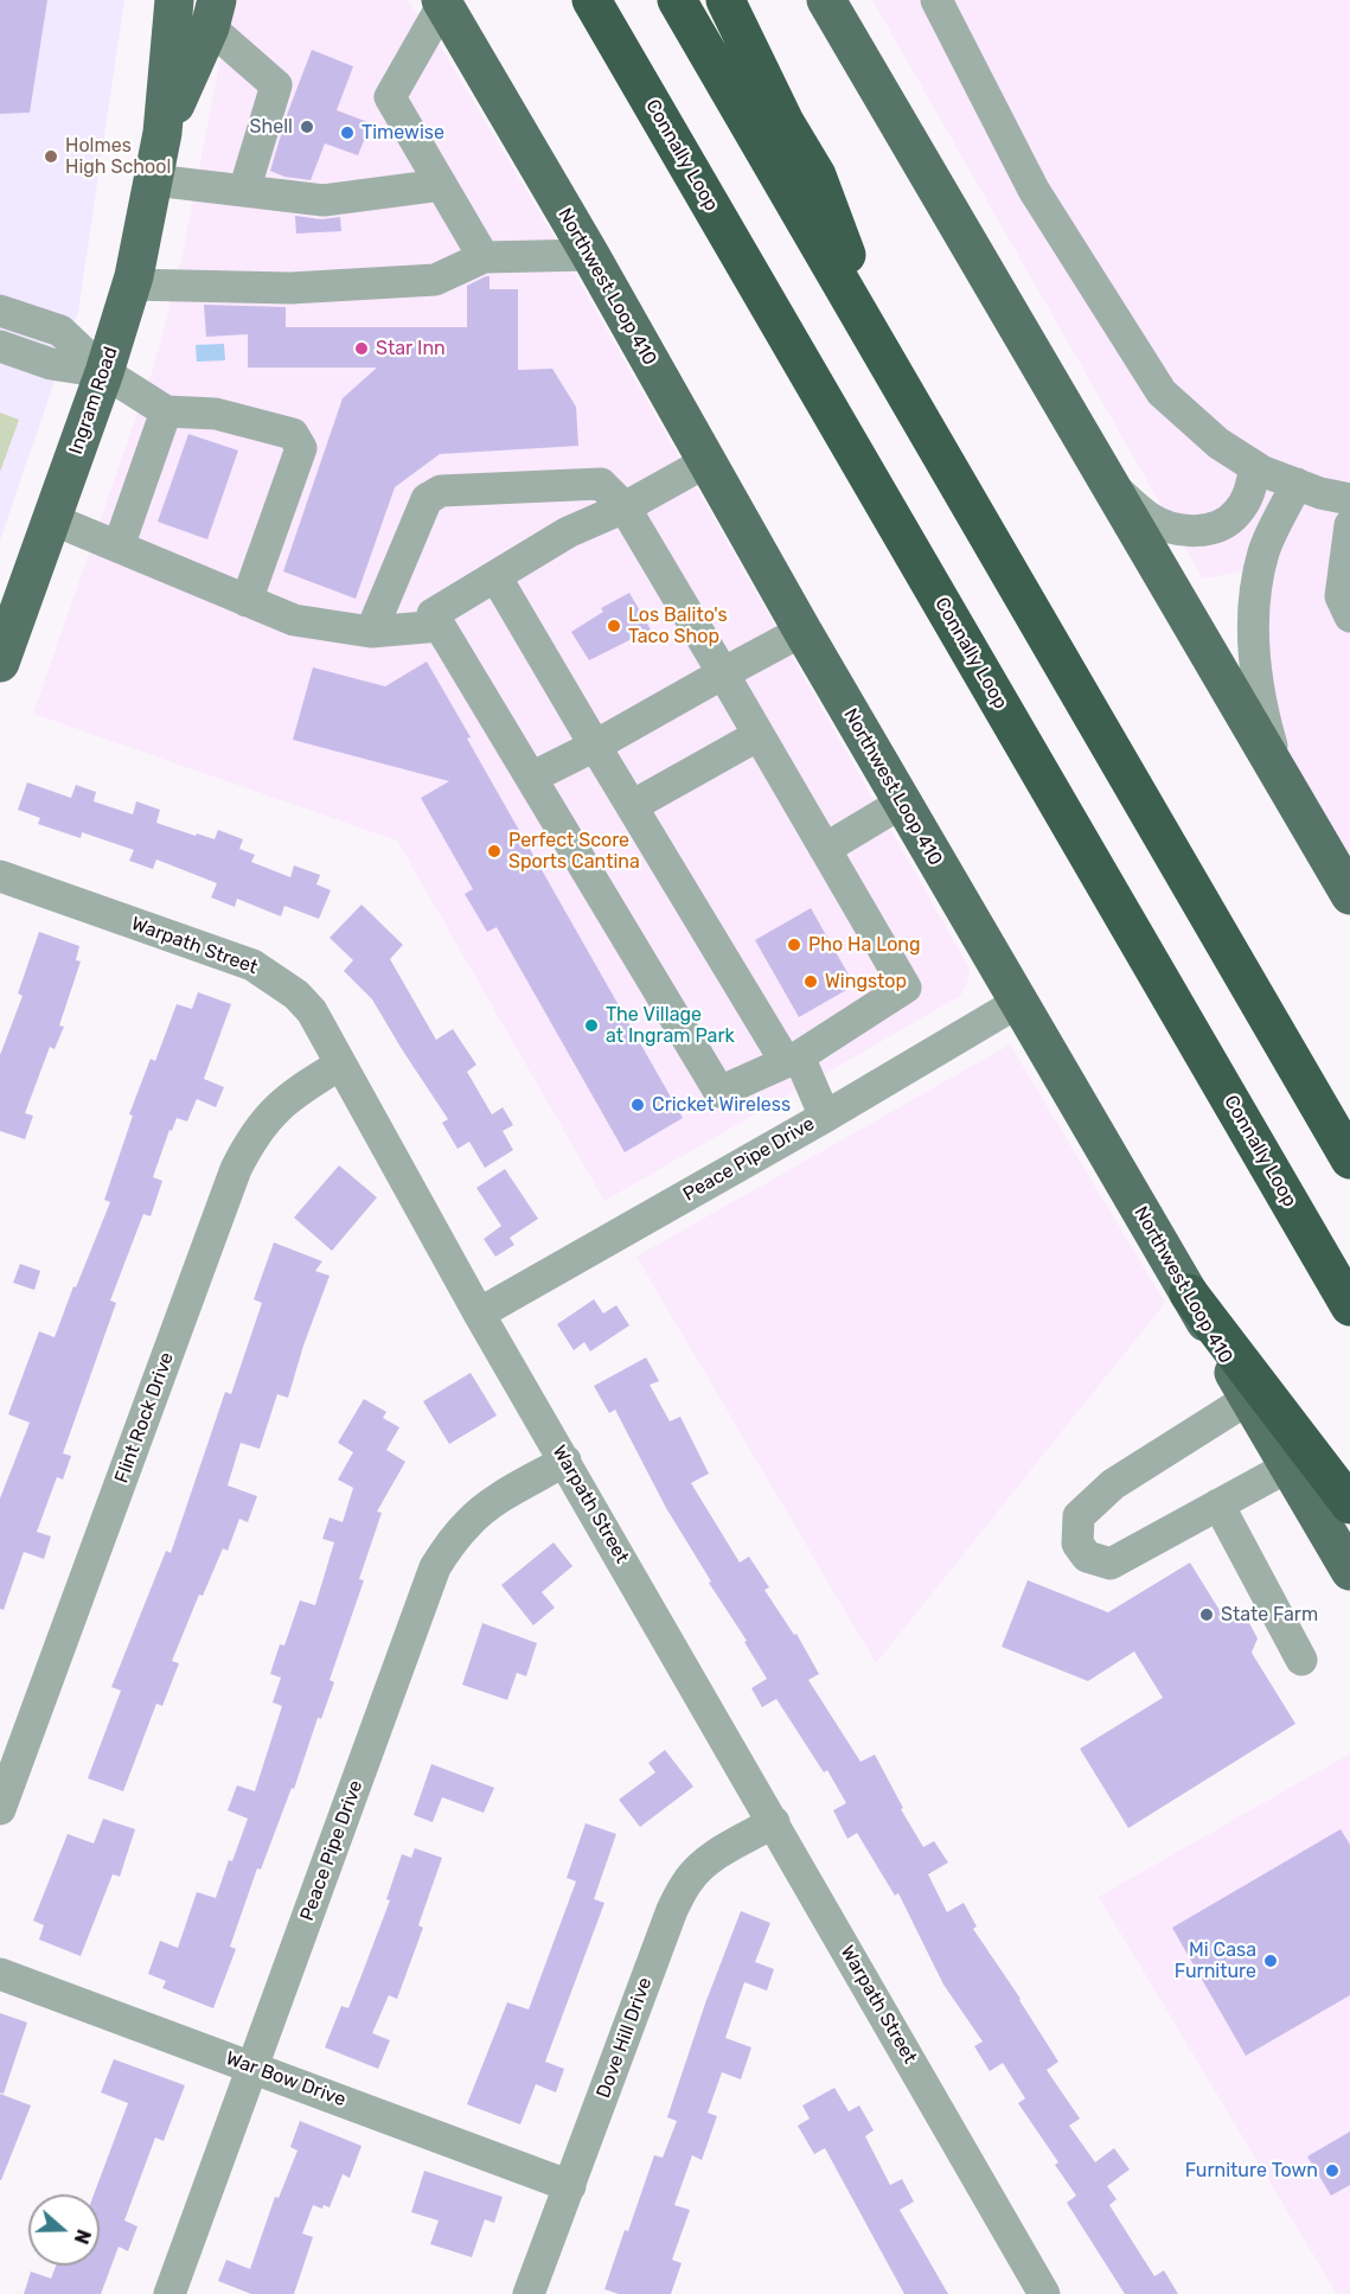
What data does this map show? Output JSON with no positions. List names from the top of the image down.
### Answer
{
  "streets": {
    "highway": ["Connally Loop"],
    "main road": ["Northwest Loop 410", "Ingram Road"],
    "street": [
      "Warpath Street",
      "Peace Pipe Drive",
      "Flint Rock Drive",
      "Dove Hill Drive",
      "War Bow Drive"
    ]
  },
  "crossings": [
    ["Northwest Loop 410", "Peace Pipe Drive"],
    ["Warpath Street", "Peace Pipe Drive"],
    ["Warpath Street", "Flint Rock Drive"],
    ["Warpath Street", "Dove Hill Drive"],
    ["Peace Pipe Drive", "War Bow Drive"],
    ["Dove Hill Drive", "War Bow Drive"]
  ],
  "places": [
    "Shell",
    "Timewise",
    "Holmes High School",
    "Star Inn",
    "Los Balito's Taco Shop",
    "Perfect Score Sports Cantina",
    "Pho Ha Long",
    "Wingstop",
    "The Village at Ingram Park",
    "Cricket Wireless",
    "State Farm",
    "Mi Casa Furniture",
    "Furniture Town"
  ],
  "north": "right"
}
